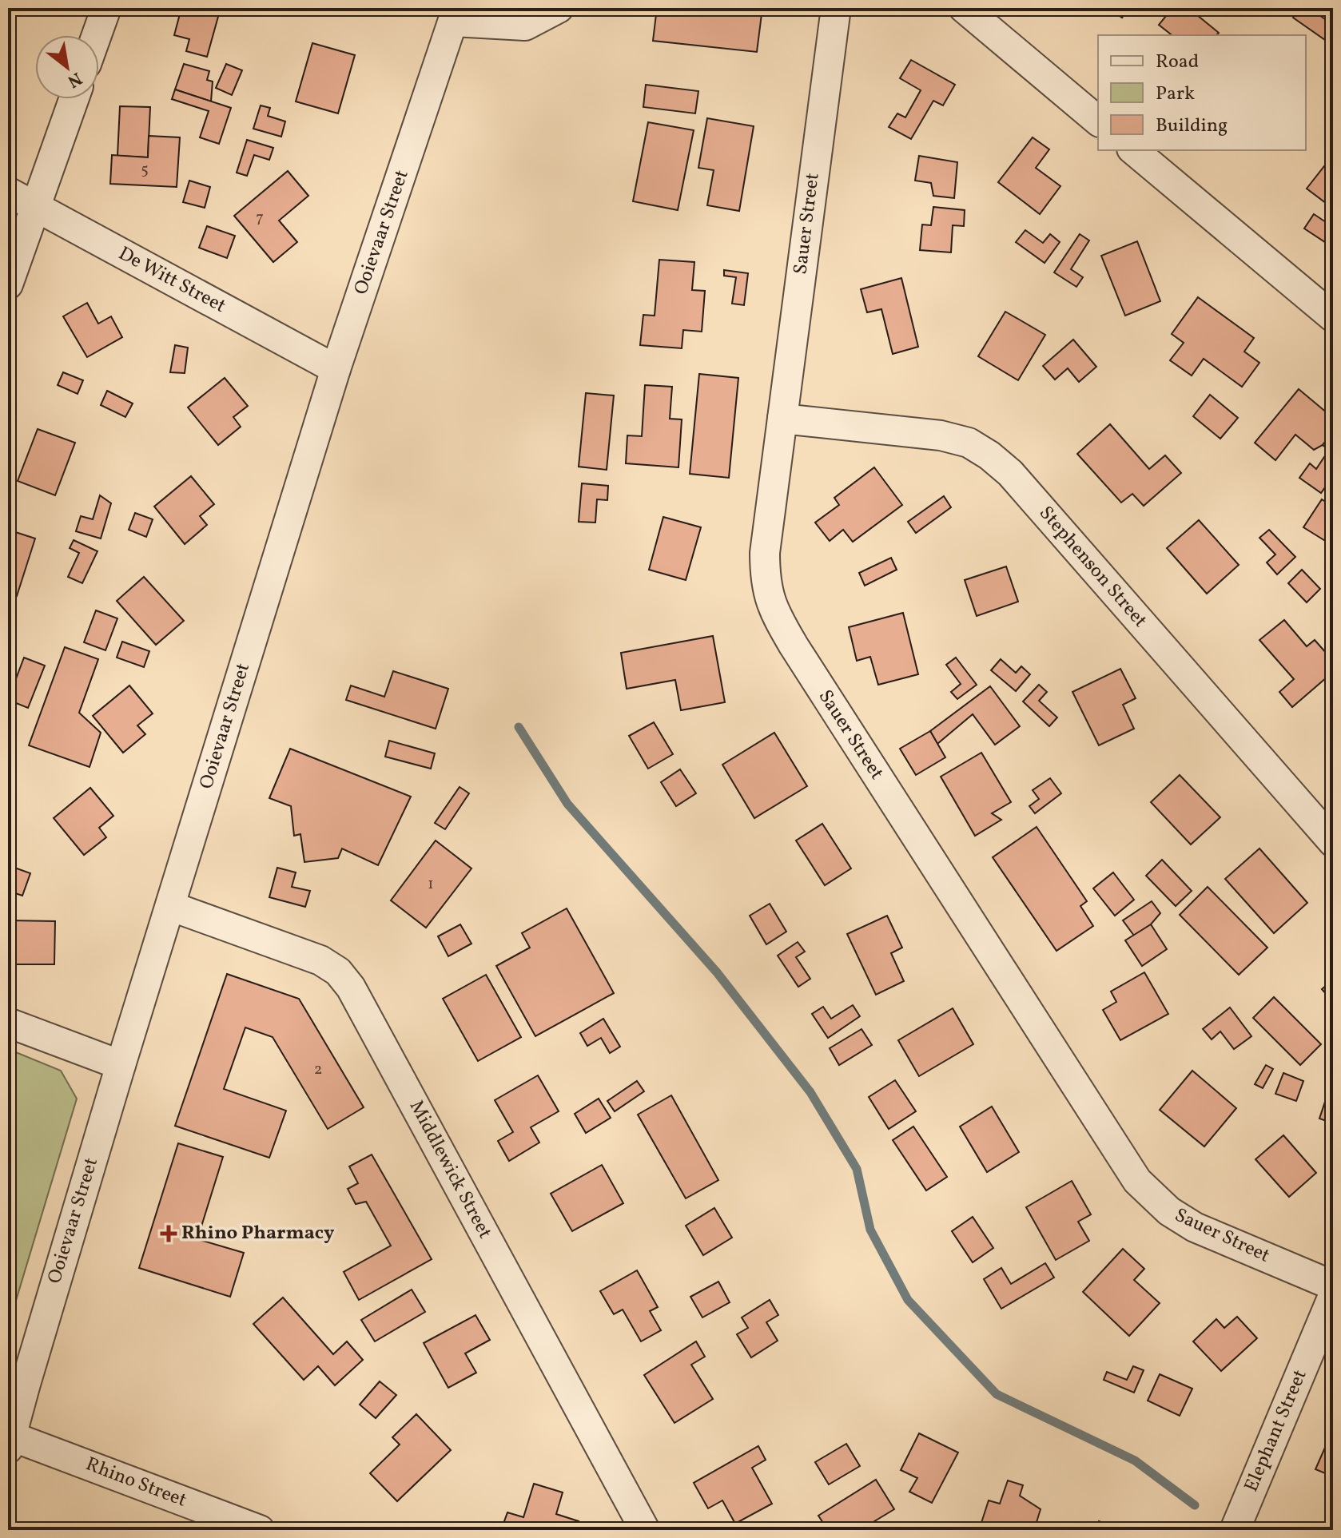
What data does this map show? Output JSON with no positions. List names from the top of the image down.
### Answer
{
  "streets": {
    "street": [
      "Sauer Street",
      "Ooievaar Street",
      "De Witt Street",
      "Stephenson Street",
      "Middlewick Street",
      "Elephant Street",
      "Rhino Street"
    ]
  },
  "crossings": [
    ["Sauer Street", "Stephenson Street"],
    ["Ooievaar Street", "De Witt Street"],
    ["Ooievaar Street", "Middlewick Street"],
    ["Ooievaar Street", "Rhino Street"]
  ],
  "places": {
    "health": ["Rhino Pharmacy"]
  },
  "house_numbers": [
    "5",
    "7",
    "1",
    "2"
  ],
  "legend": ["Road", "Park", "Building"],
  "north": "bottom right"
}
